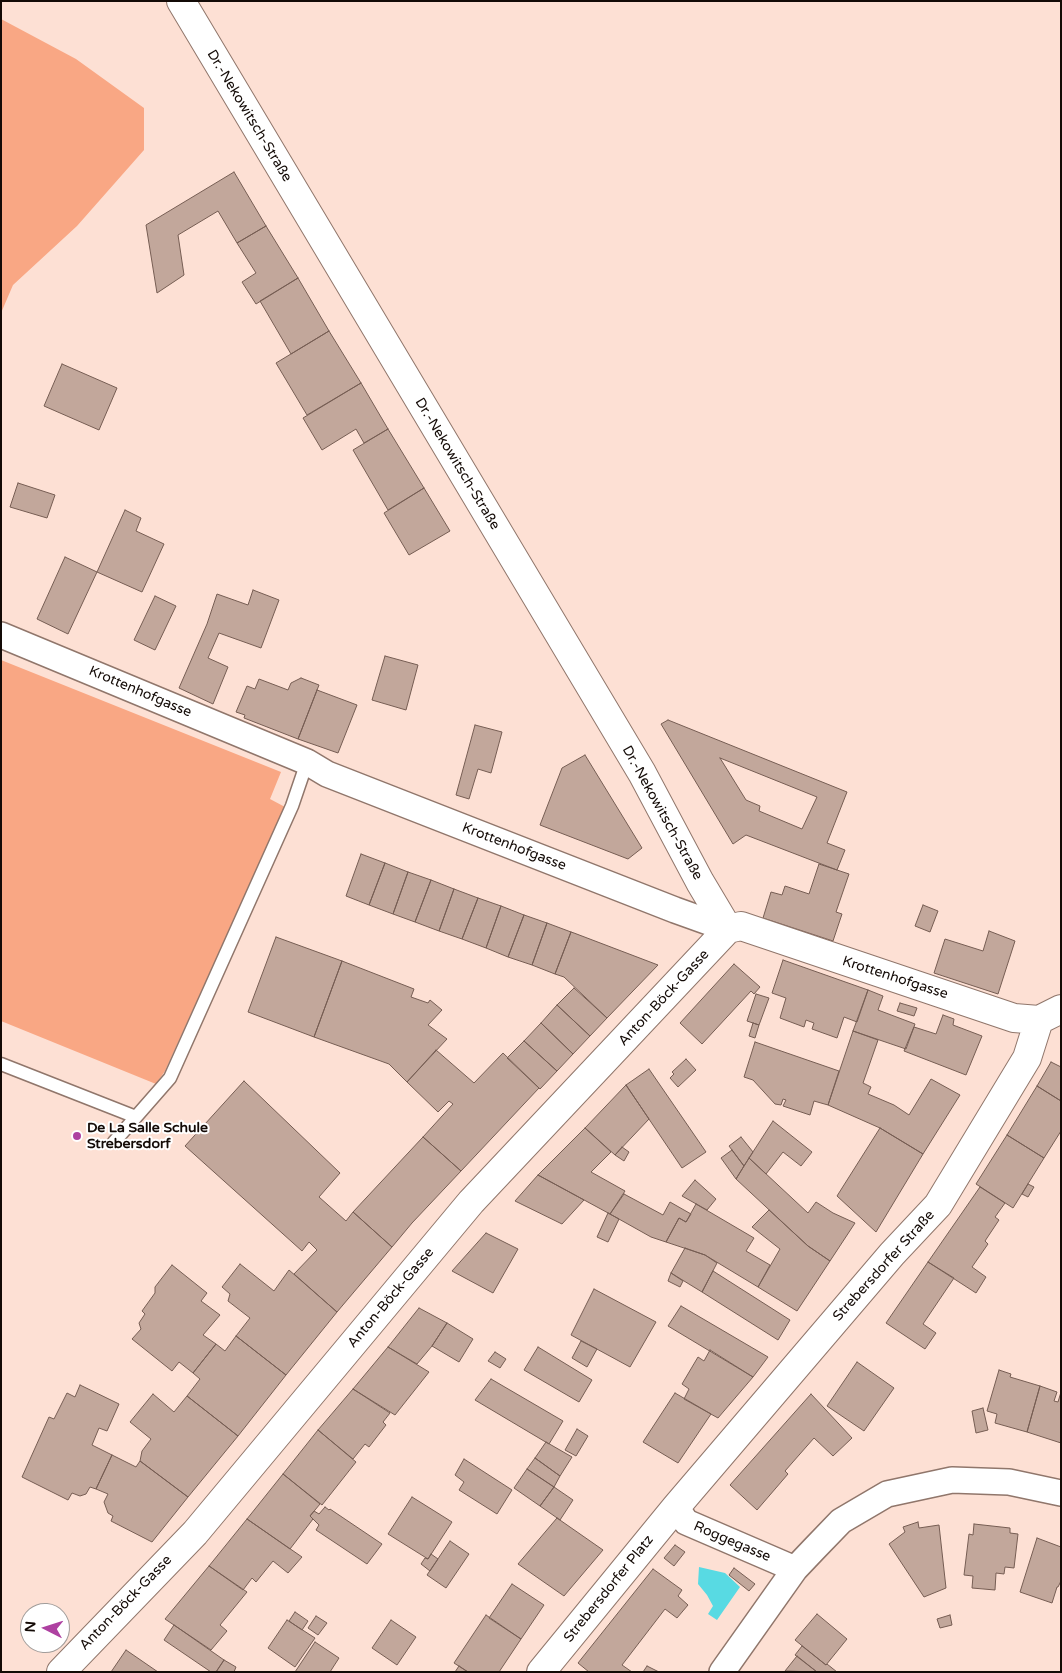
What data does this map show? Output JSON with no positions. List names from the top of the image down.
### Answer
{
  "streets": {
    "main road": [
      "Dr.-Nekowitsch-Straße",
      "Krottenhofgasse",
      "Anton-Böck-Gasse",
      "Strebersdorfer Straße",
      "Strebersdorfer Platz"
    ],
    "street": ["Roggegasse"]
  },
  "crossings": [
    ["Dr.-Nekowitsch-Straße", "Krottenhofgasse"],
    ["Dr.-Nekowitsch-Straße", "Anton-Böck-Gasse"],
    ["Krottenhofgasse", "Anton-Böck-Gasse"],
    ["Krottenhofgasse", "Strebersdorfer Straße"],
    ["Strebersdorfer Straße", "Roggegasse"],
    ["Strebersdorfer Straße", "Strebersdorfer Platz"],
    ["Roggegasse", "Strebersdorfer Platz"]
  ],
  "places": ["De La Salle Schule Strebersdorf"],
  "north": "left"
}
